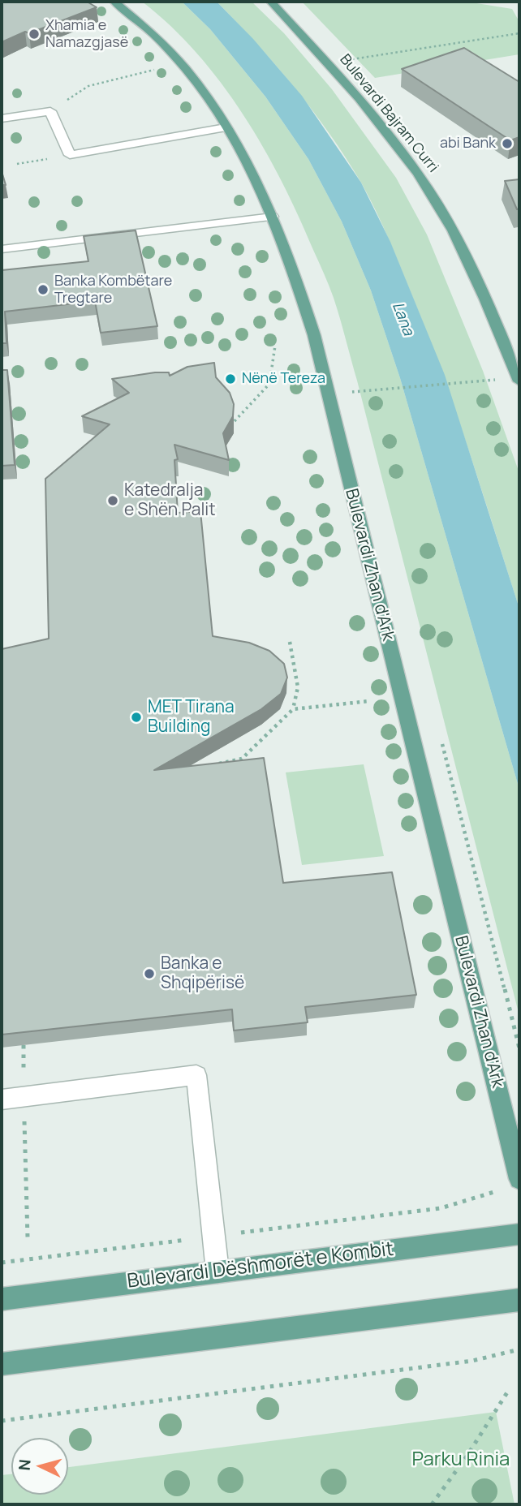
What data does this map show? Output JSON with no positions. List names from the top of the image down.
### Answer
{
  "streets": {
    "main road": ["Bulevardi Bajram Curri", "Bulevardi Zhan d'Ark", "Bulevardi Dëshmorët e Kombit"]
  },
  "water": ["Lana"],
  "parks": ["Parku Rinia"],
  "places": [
    "Xhamia e Namazgjasë",
    "abi Bank",
    "Banka Kombëtare Tregtare",
    "Nënë Tereza",
    "Katedralja e Shën Palit",
    "MET Tirana Building",
    "Banka e Shqipërisë"
  ],
  "north": "left"
}
